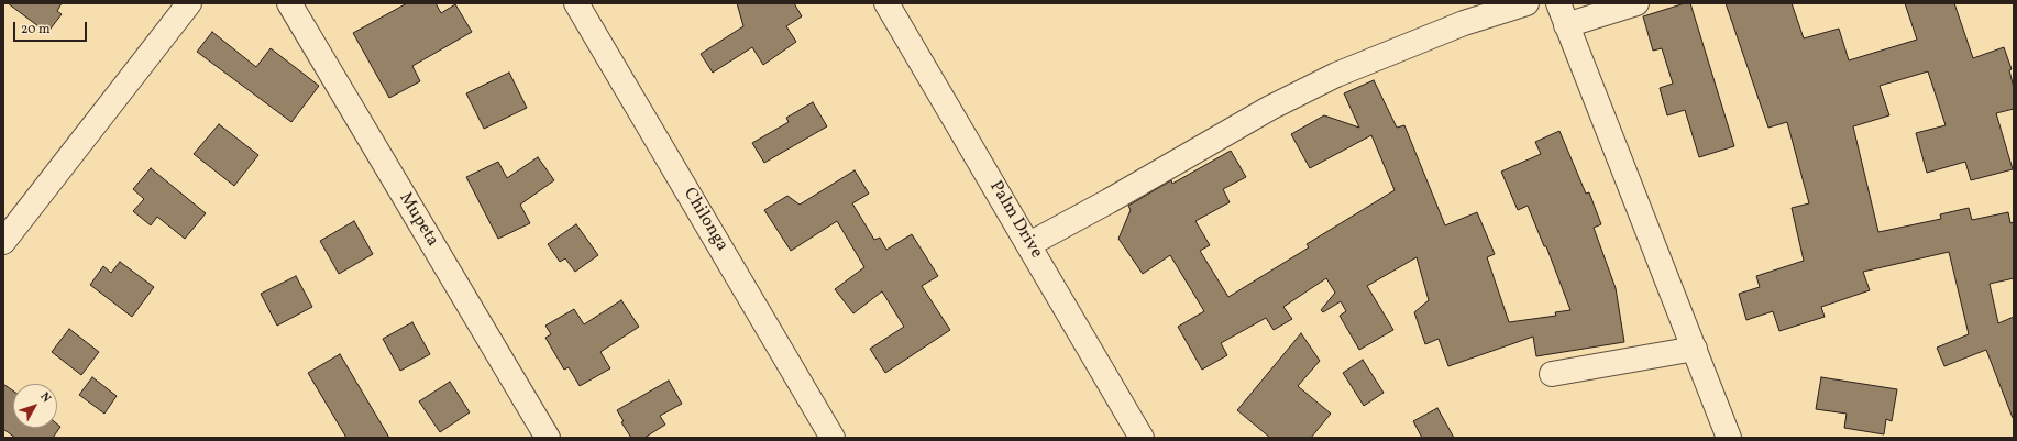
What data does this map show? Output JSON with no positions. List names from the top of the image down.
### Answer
{
  "streets": {
    "street": ["Mupeta", "Chilonga", "Palm Drive"]
  },
  "scale_bar": "20 m",
  "north": "top right"
}
